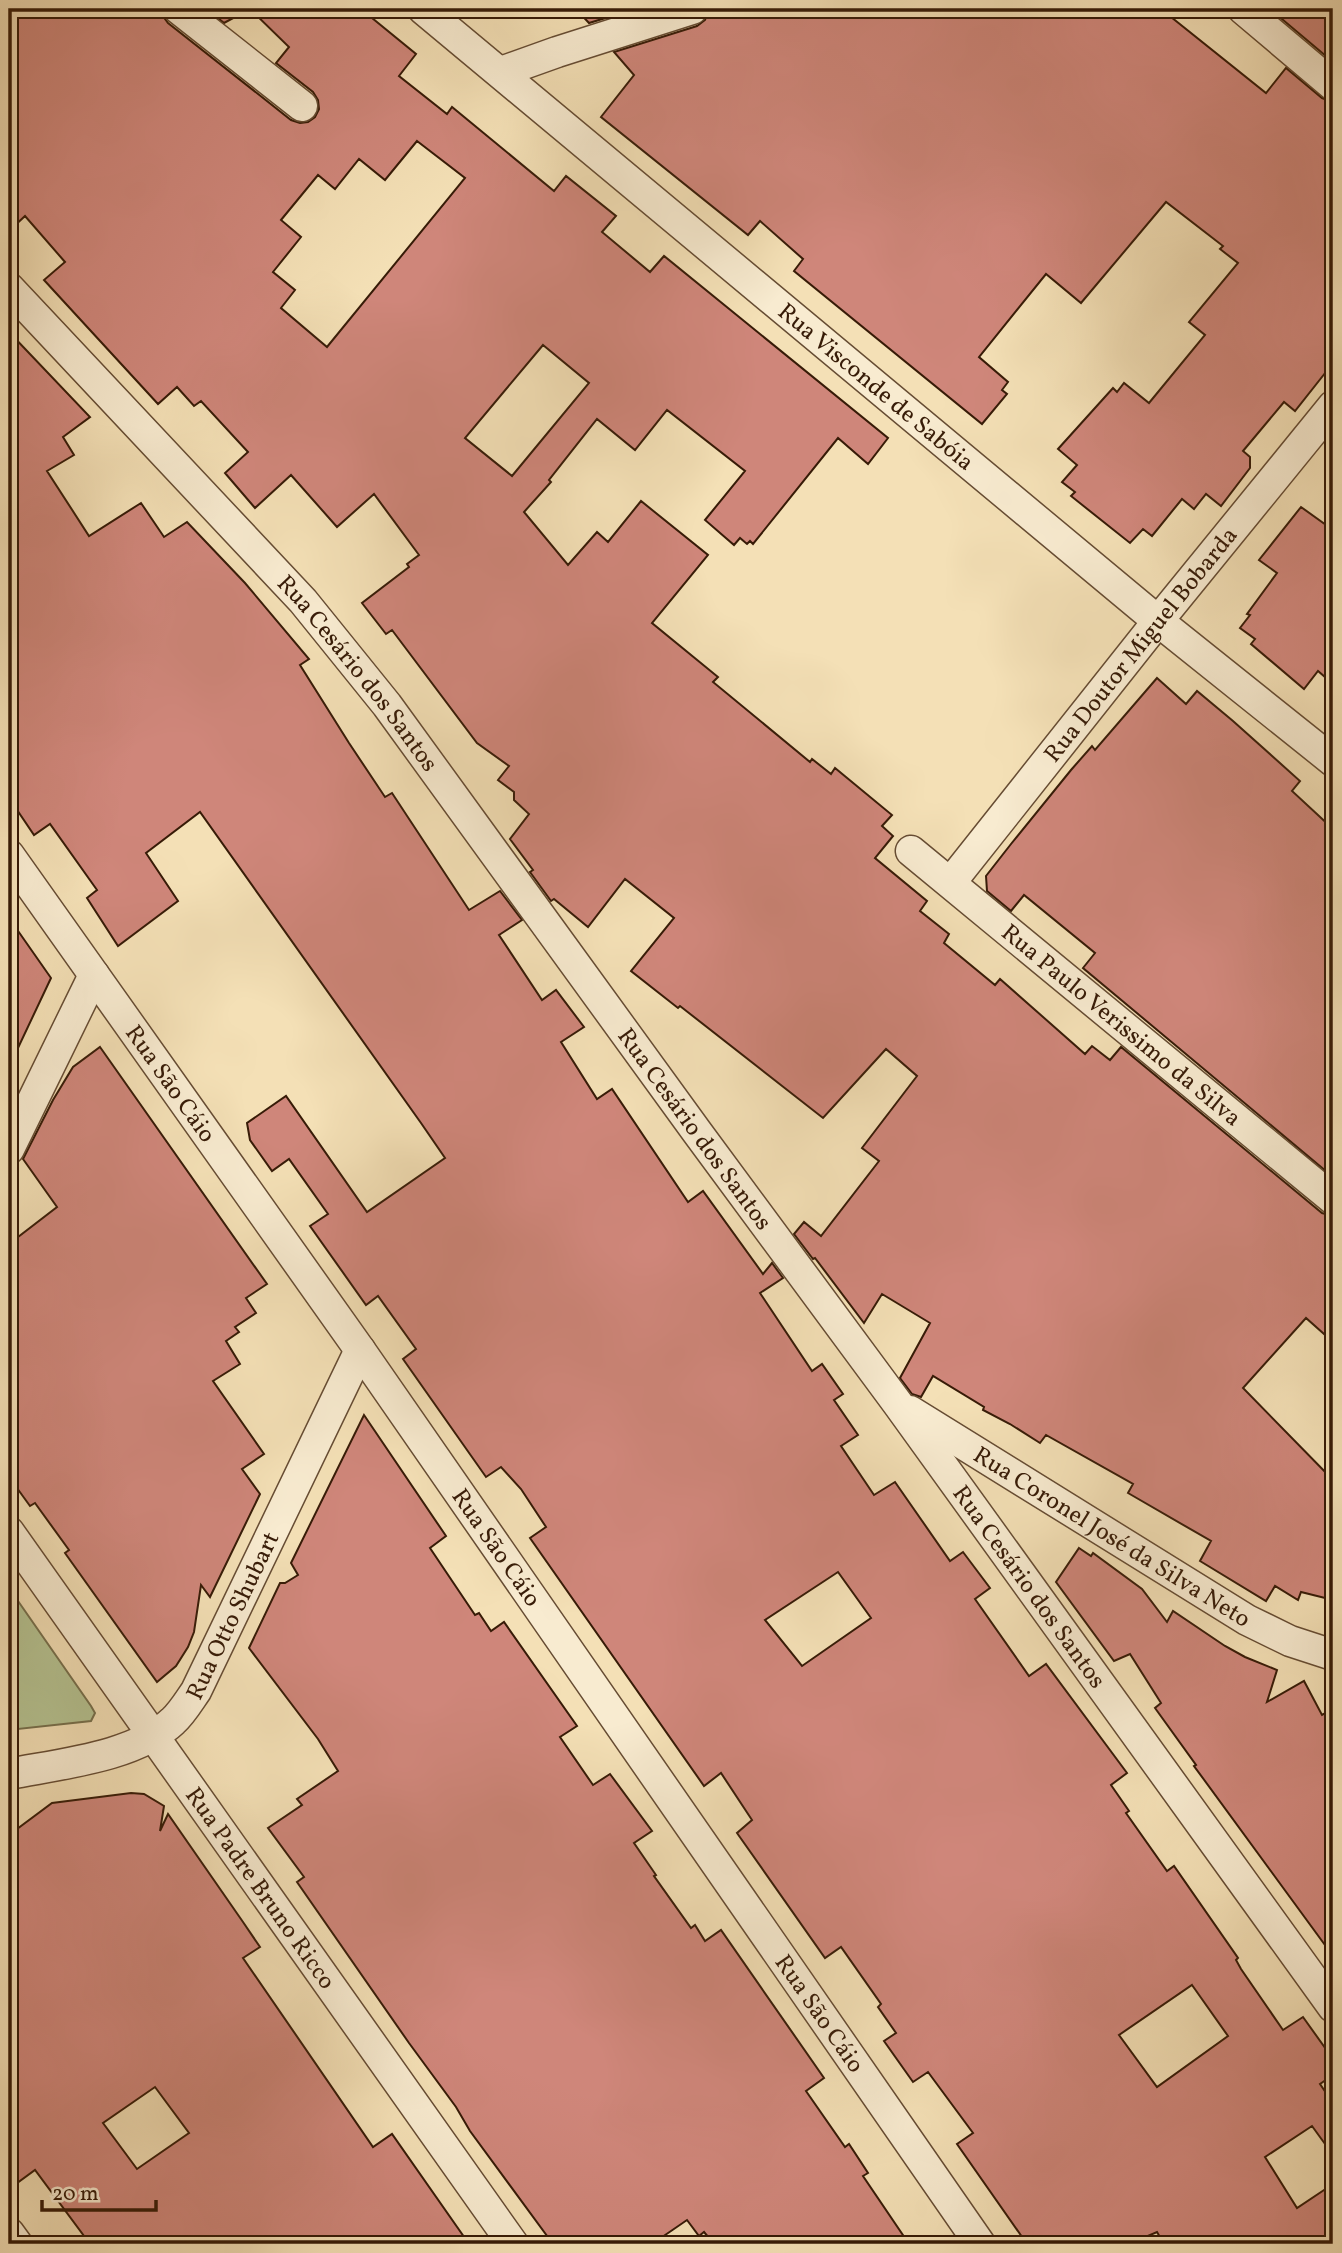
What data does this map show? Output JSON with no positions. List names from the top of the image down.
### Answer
{
  "streets": {
    "street": [
      "Rua Visconde de Sabóia",
      "Rua Doutor Miguel Bobarda",
      "Rua Cesário dos Santos",
      "Rua Paulo Verissimo da Silva",
      "Rua São Cáio",
      "Rua Coronel José da Silva Neto",
      "Rua Otto Shubart",
      "Rua Padre Bruno Ricco"
    ]
  },
  "crossings": [
    ["Rua Visconde de Sabóia", "Rua Doutor Miguel Bobarda"],
    ["Rua Doutor Miguel Bobarda", "Rua Paulo Verissimo da Silva"],
    ["Rua Cesário dos Santos", "Rua Coronel José da Silva Neto"],
    ["Rua São Cáio", "Rua Otto Shubart"],
    ["Rua Otto Shubart", "Rua Padre Bruno Ricco"]
  ],
  "scale_bar": "20 m"
}
